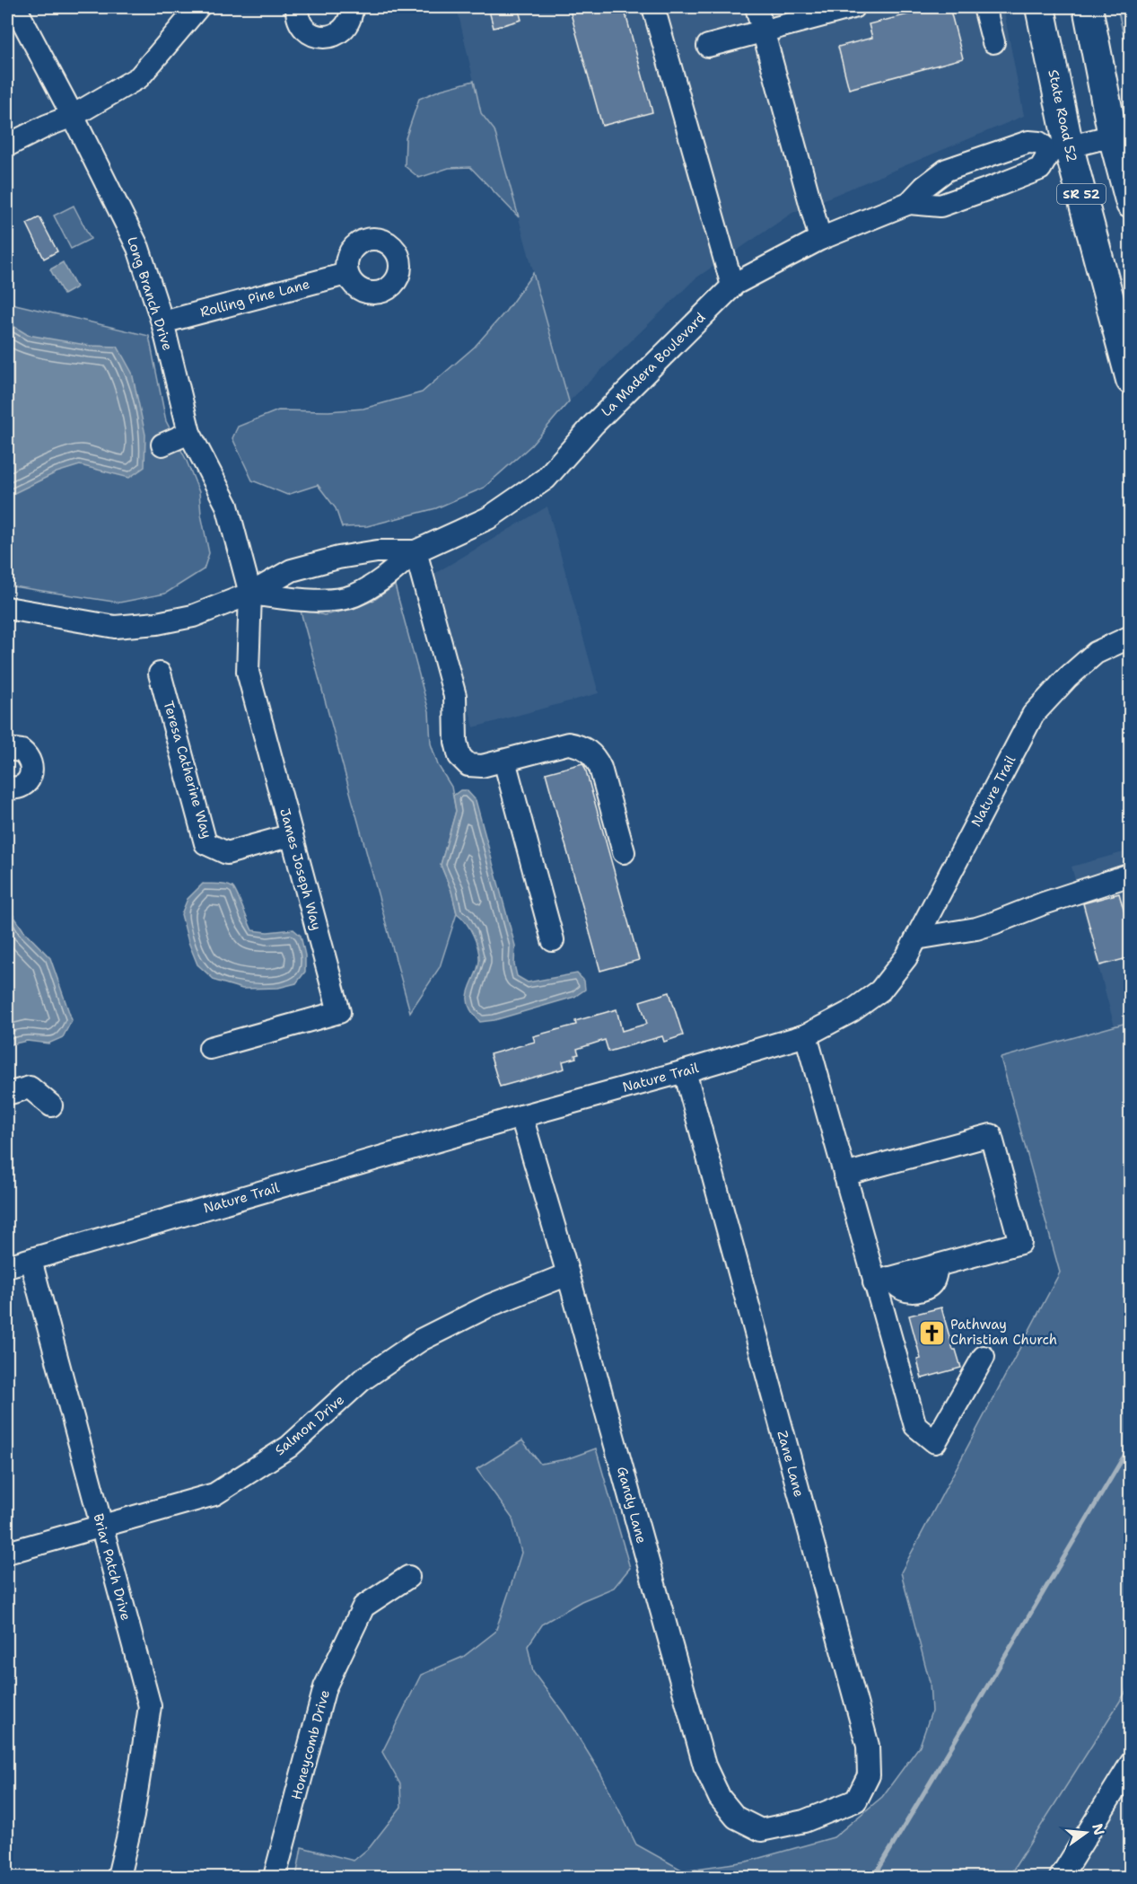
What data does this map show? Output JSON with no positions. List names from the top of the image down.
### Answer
{
  "streets": {
    "main road": ["State Road 52", "SR 52"],
    "street": [
      "Long Branch Drive",
      "Rolling Pine Lane",
      "La Madera Boulevard",
      "Teresa Catherine Way",
      "Nature Trail",
      "James Joseph Way",
      "Salmon Drive",
      "Zane Lane",
      "Gandy Lane",
      "Briar Patch Drive",
      "Honeycomb Drive"
    ]
  },
  "crossings": [
    ["State Road 52", "La Madera Boulevard"],
    ["Long Branch Drive", "Rolling Pine Lane"],
    ["Long Branch Drive", "La Madera Boulevard"],
    ["Long Branch Drive", "James Joseph Way"],
    ["La Madera Boulevard", "James Joseph Way"],
    ["Teresa Catherine Way", "James Joseph Way"],
    ["Nature Trail", "Zane Lane"],
    ["Nature Trail", "Gandy Lane"],
    ["Nature Trail", "Briar Patch Drive"],
    ["Salmon Drive", "Gandy Lane"],
    ["Salmon Drive", "Briar Patch Drive"],
    ["Zane Lane", "Gandy Lane"]
  ],
  "places": {
    "church": ["Pathway Christian Church"]
  },
  "north": "right"
}
